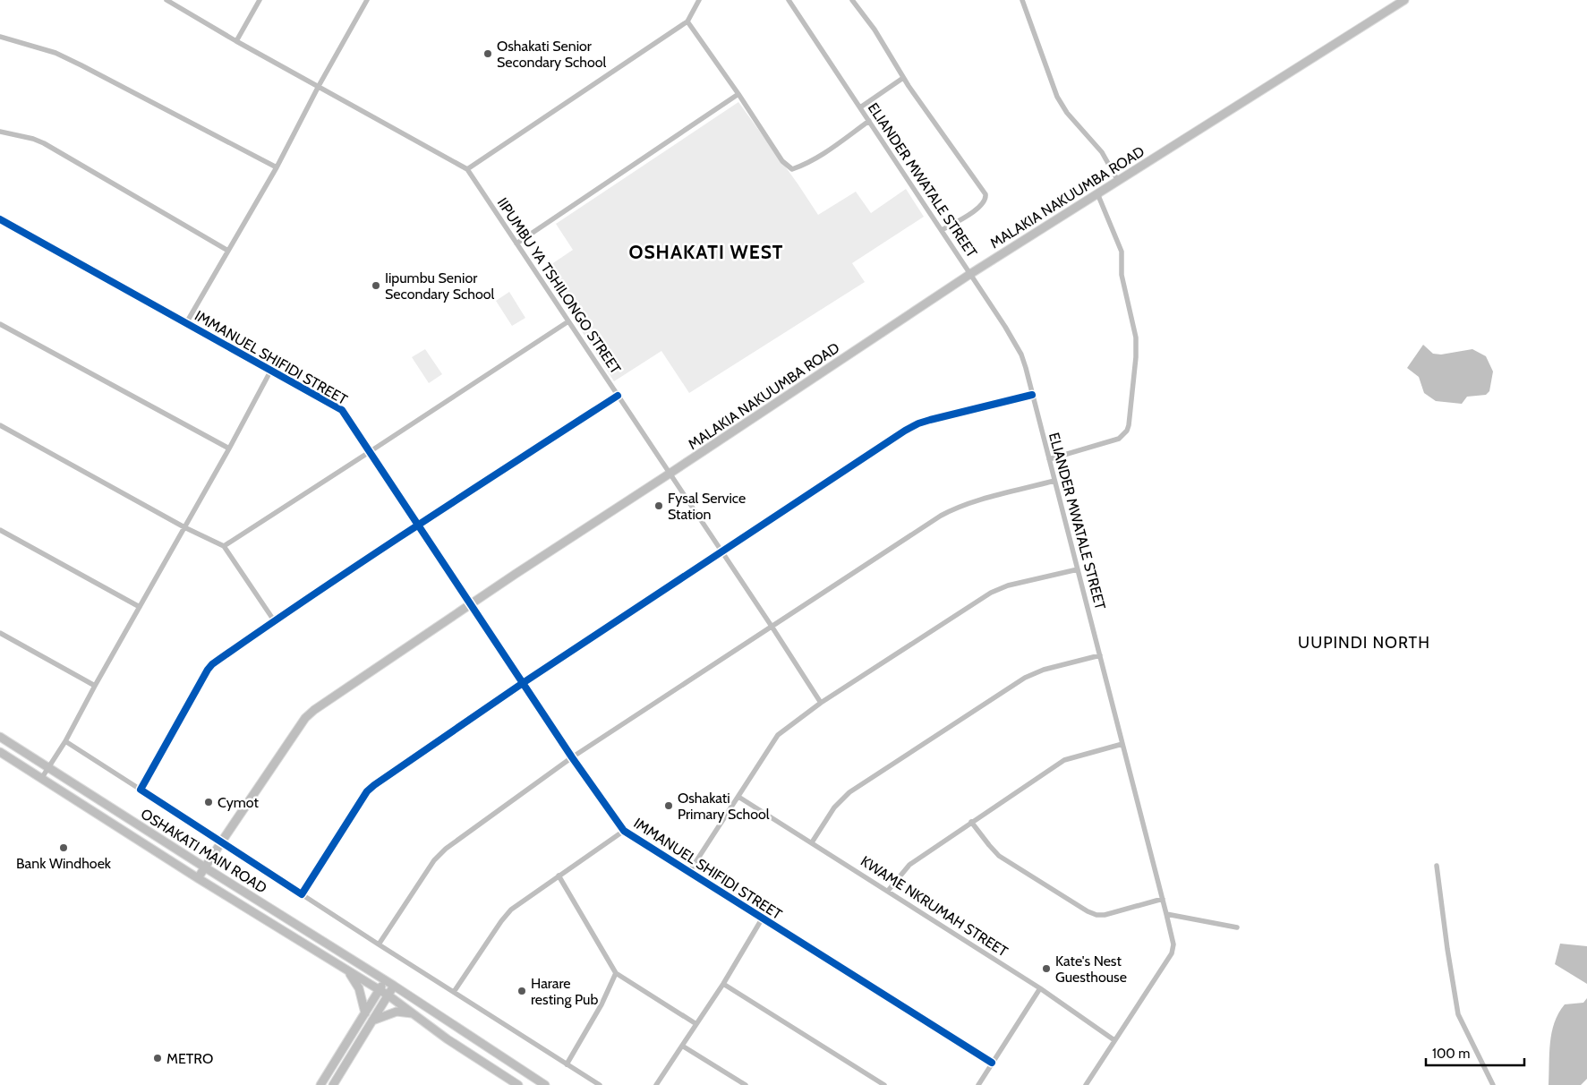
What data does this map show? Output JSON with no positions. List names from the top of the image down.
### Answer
{
  "streets": {
    "main road": ["MALAKIA NAKUUMBA ROAD", "OSHAKATI MAIN ROAD"],
    "street": [
      "ELIANDER MWATALE STREET",
      "IIPUMBU YA TSHILONGO STREET",
      "IMMANUEL SHIFIDI STREET",
      "KWAME NKRUMAH STREET"
    ]
  },
  "crossings": [
    ["ELIANDER MWATALE STREET", "MALAKIA NAKUUMBA ROAD"],
    ["ELIANDER MWATALE STREET", "KWAME NKRUMAH STREET"],
    ["MALAKIA NAKUUMBA ROAD", "IIPUMBU YA TSHILONGO STREET"],
    ["MALAKIA NAKUUMBA ROAD", "IMMANUEL SHIFIDI STREET"],
    ["MALAKIA NAKUUMBA ROAD", "OSHAKATI MAIN ROAD"]
  ],
  "districts": ["OSHAKATI WEST", "UUPINDI NORTH"],
  "places": [
    "Oshakati Senior Secondary School",
    "Iipumbu Senior Secondary School",
    "Fysal Service Station",
    "Cymot",
    "Oshakati Primary School",
    "Bank Windhoek",
    "Kate's Nest Guesthouse",
    "Harare resting Pub",
    "METRO"
  ],
  "scale_bar": "100 m"
}
